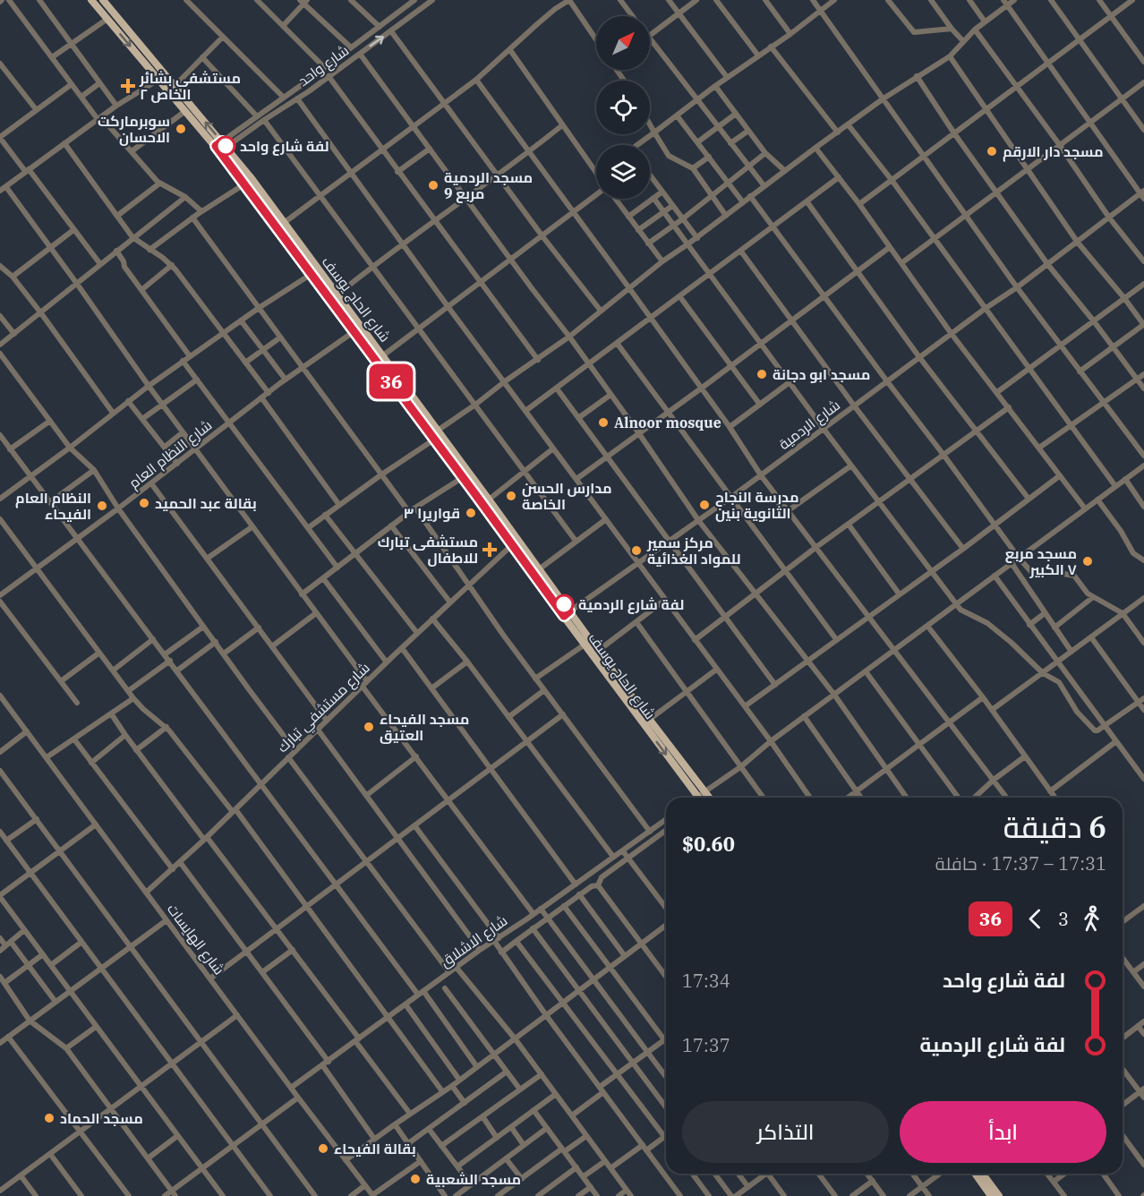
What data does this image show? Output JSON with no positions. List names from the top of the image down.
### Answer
{
  "streets": {
    "main road": ["شارع الحاج يوسف"],
    "street": [
      "شارع واحد",
      "شارع الردمية",
      "شارع النظام العام",
      "شارع مستشفي تبارك",
      "شارع الهايسات",
      "شارع الاشلاق"
    ]
  },
  "crossings": [
    ["شارع واحد", "شارع الحاج يوسف"],
    ["شارع الحاج يوسف", "شارع الردمية"],
    ["شارع الحاج يوسف", "شارع النظام العام"],
    ["شارع الحاج يوسف", "شارع مستشفي تبارك"],
    ["شارع مستشفي تبارك", "شارع الهايسات"],
    ["شارع الهايسات", "شارع الاشلاق"]
  ],
  "places": {
    "health": ["مستشفى بشائر الخاص ٢", "مستشفى تبارك للاطفال"],
    "other": [
      "سوبرماركت الاحسان",
      "لفة شارع واحد",
      "مسجد دار الارقم",
      "مسجد الردمية مربع 9",
      "مسجد ابو دجانة",
      "Alnoor mosque",
      "مدارس الحسن الخاصة",
      "بقالة عبد الحميد",
      "مدرسة النجاح الثانوية بنين",
      "النظام العام الفيحاء",
      "قواريرا ٣",
      "مركز سمير للمواد الغذائية",
      "مسجد مربع ٧ الكبير",
      "لفة شارع الردمية",
      "مسجد الفيحاء العتيق",
      "مسجد الحماد",
      "بقالة الفيحاء",
      "مسجد الشعبية"
    ]
  },
  "lines": ["bus line 36"],
  "north": "top right",
  "page": {
    "on_map": "36",
    "heading": ["6 دقيقة", "17:31 – 17:37 · حافلة", "$0.60"],
    "legs": ["3", "36"],
    "list": [
      {
        "name": "لفة شارع واحد",
        "value": "17:34"
      },
      {
        "name": "لفة شارع الردمية",
        "value": "17:37"
      }
    ],
    "buttons": ["ابدأ", "التذاكر"]
  }
}
